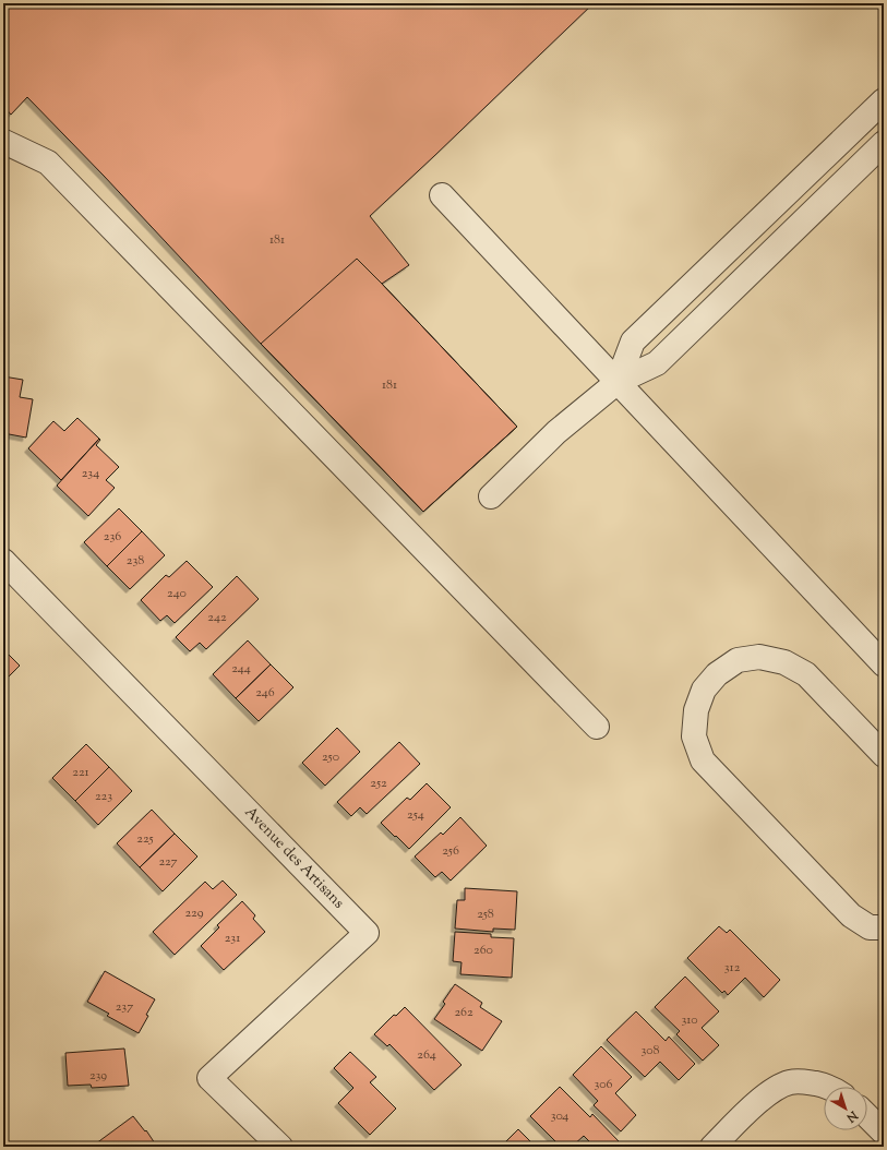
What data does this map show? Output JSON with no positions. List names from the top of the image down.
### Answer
{
  "streets": {
    "street": ["Avenue des Artisans"]
  },
  "house_numbers": [
    "181",
    "181",
    "234",
    "236",
    "238",
    "240",
    "242",
    "244",
    "246",
    "250",
    "221",
    "252",
    "223",
    "254",
    "225",
    "256",
    "227",
    "229",
    "258",
    "231",
    "260",
    "312",
    "237",
    "262",
    "310",
    "308",
    "264",
    "239",
    "306",
    "304"
  ],
  "north": "bottom right"
}
